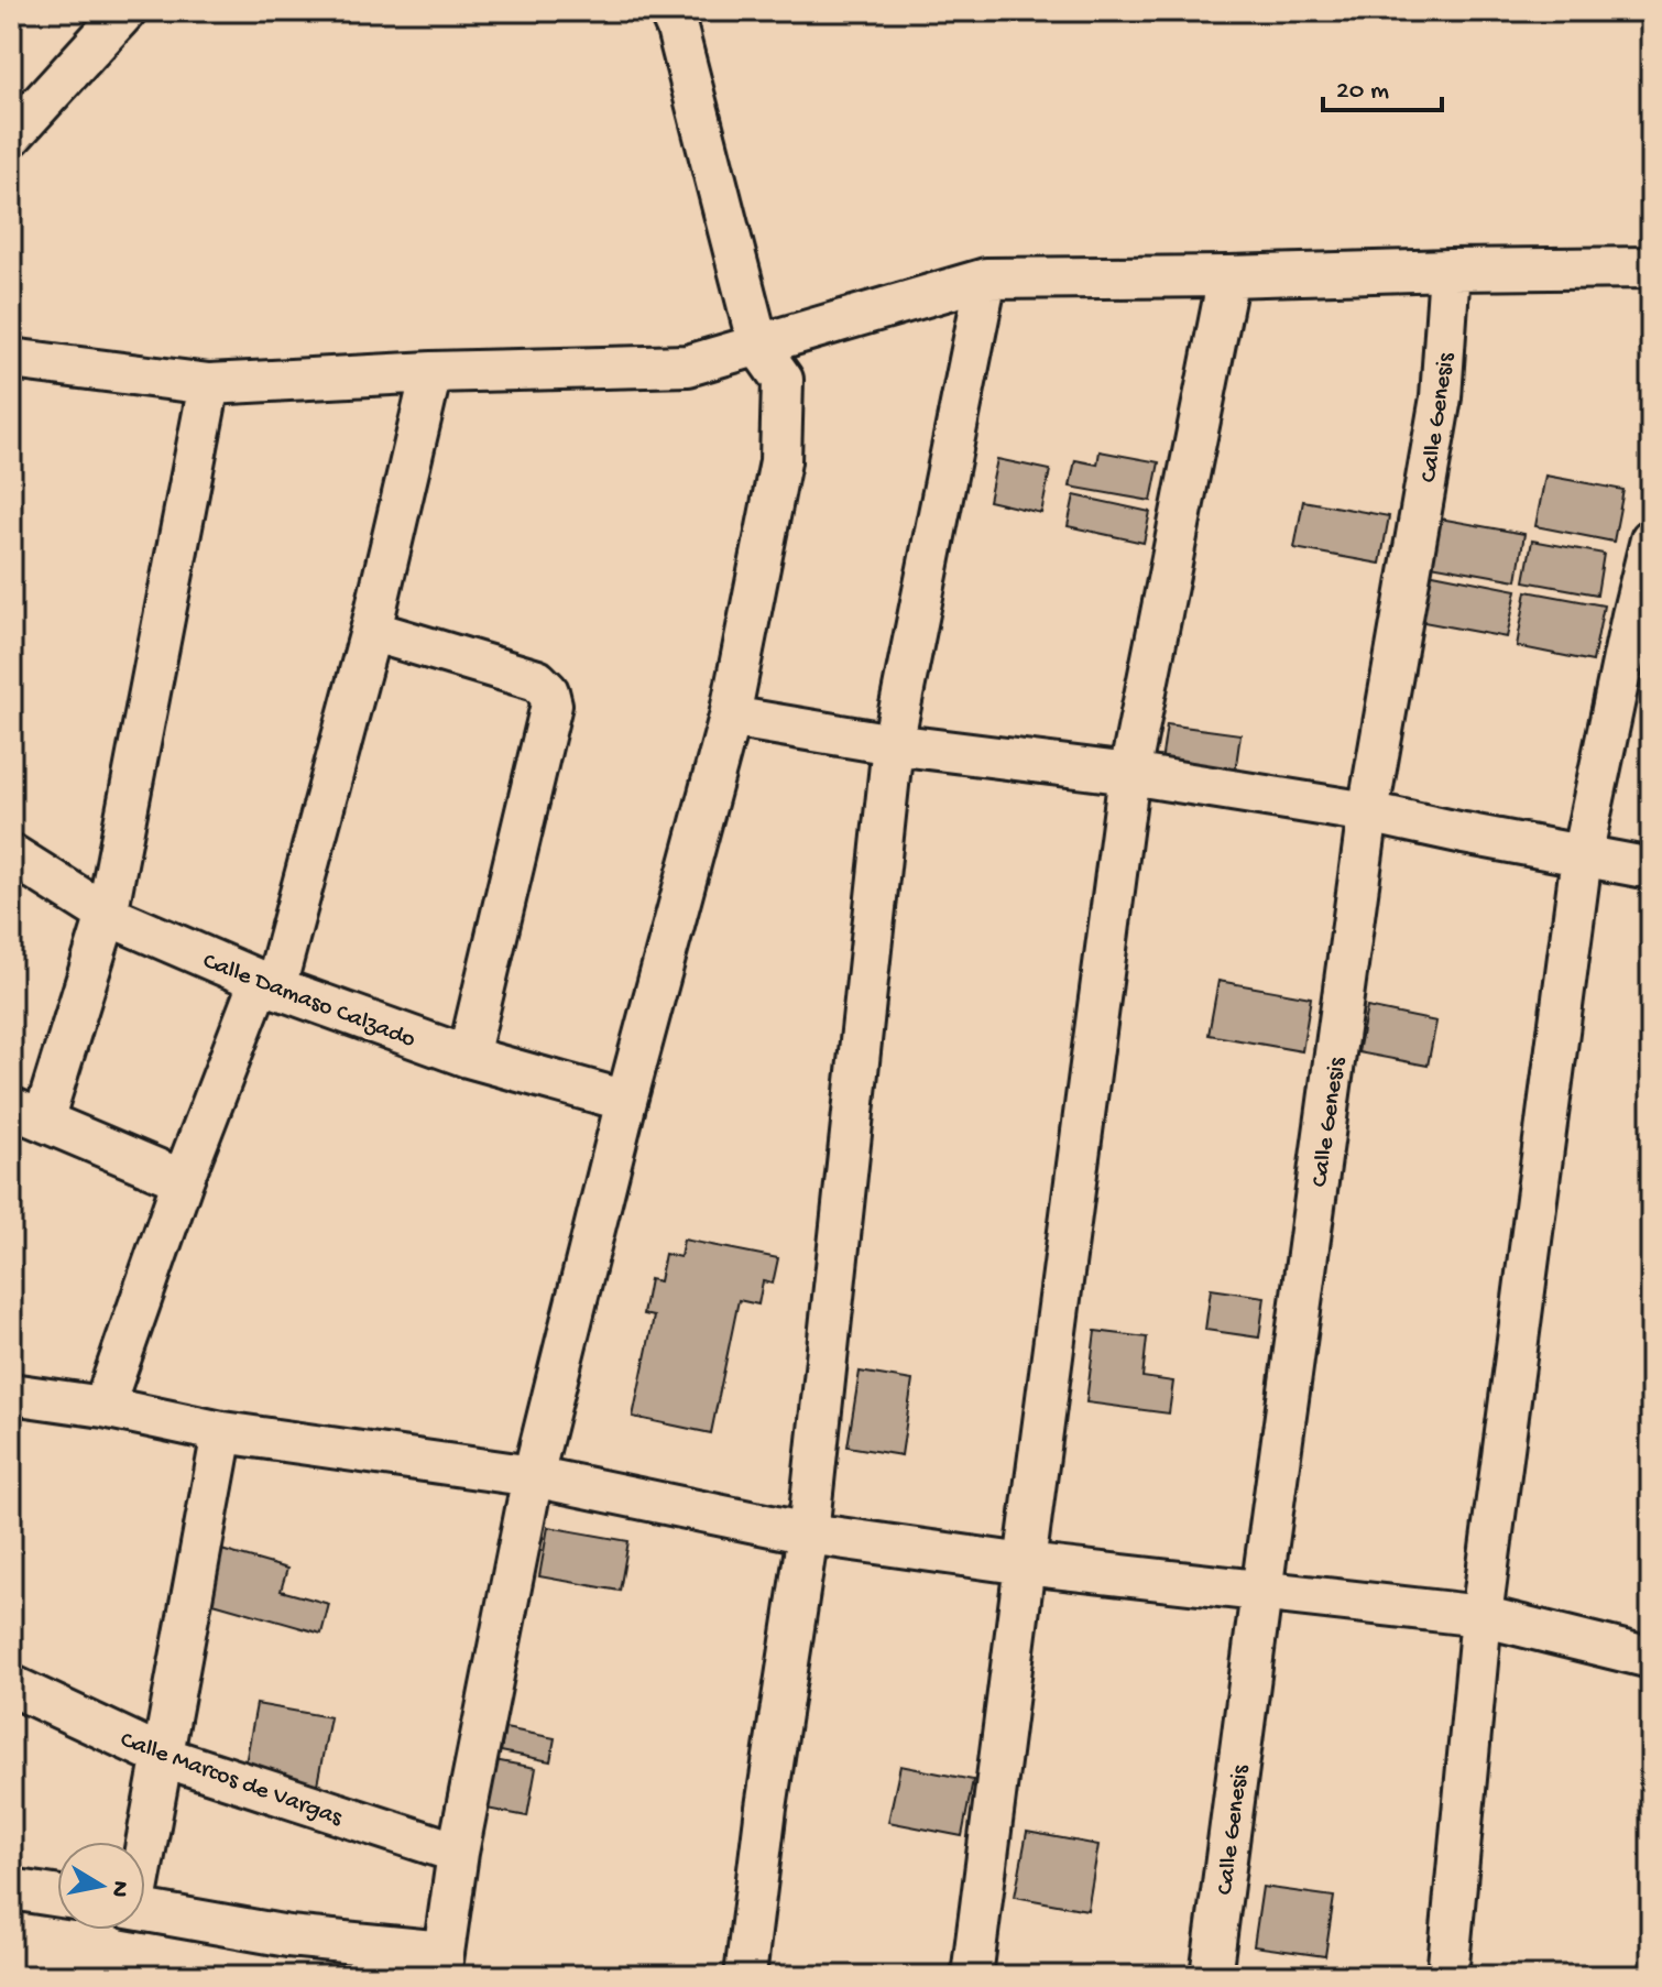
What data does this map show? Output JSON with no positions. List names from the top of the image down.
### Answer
{
  "streets": {
    "street": ["Calle Genesis", "Calle Damaso Calzado", "Calle Marcos de Vargas"]
  },
  "scale_bar": "20 m",
  "north": "right"
}
